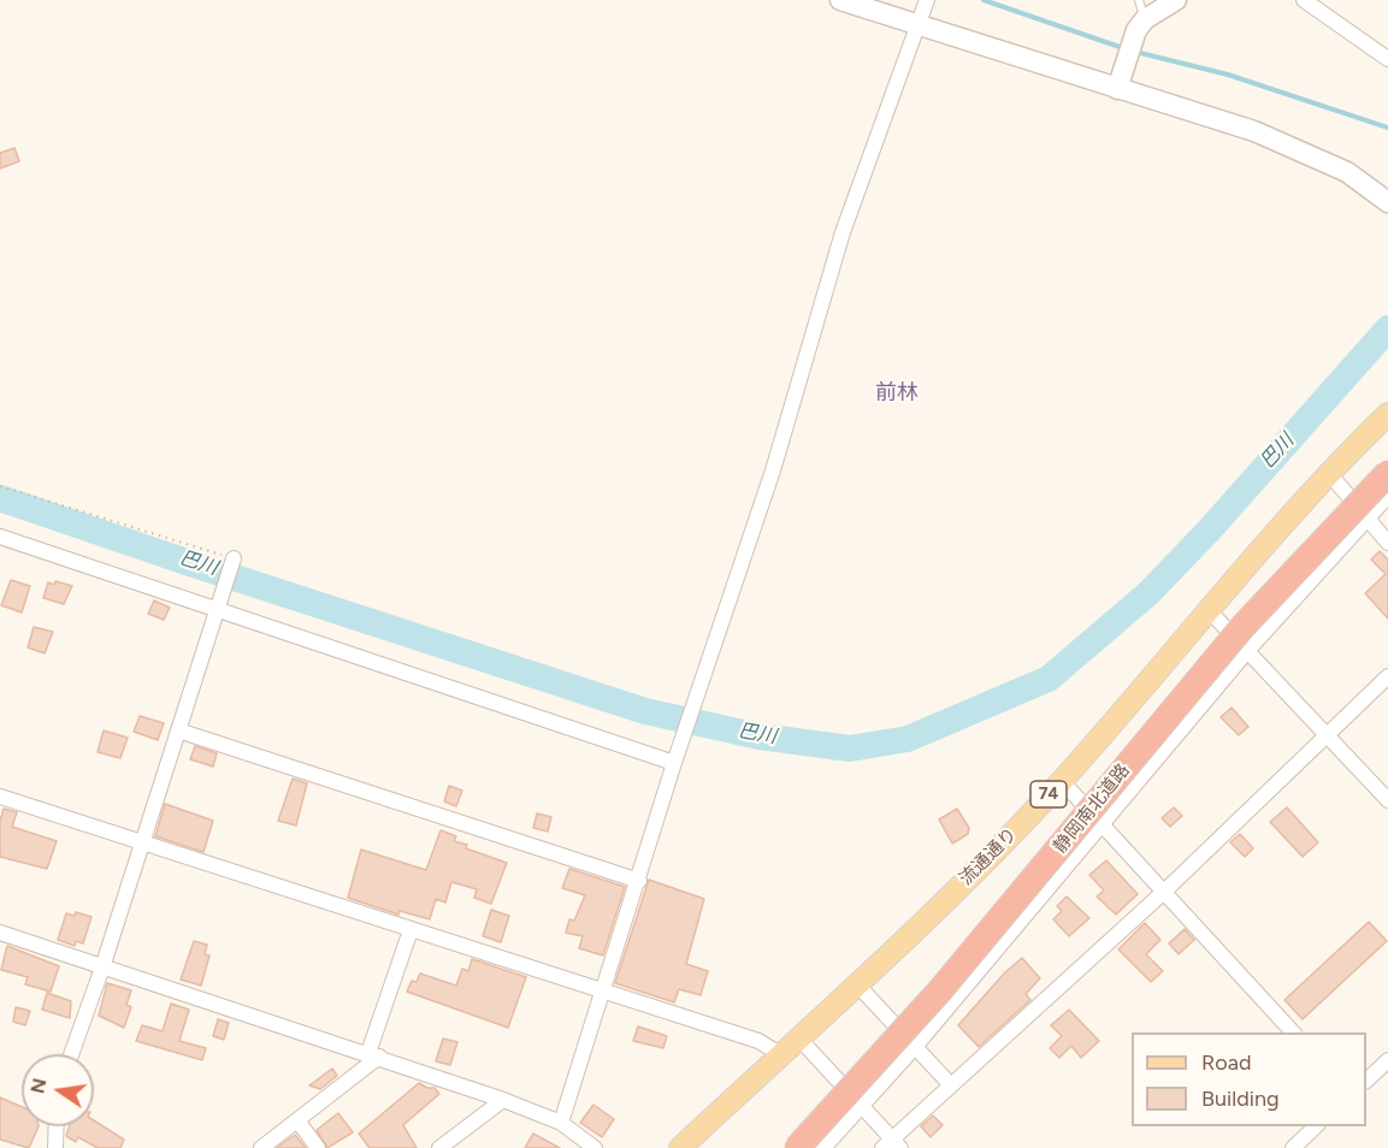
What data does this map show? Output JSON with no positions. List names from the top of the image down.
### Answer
{
  "streets": {
    "highway": ["74", "静岡南北道路"],
    "main road": ["流通通り"]
  },
  "districts": ["前林"],
  "water": ["巴川"],
  "legend": ["Road", "Building"],
  "north": "left"
}
